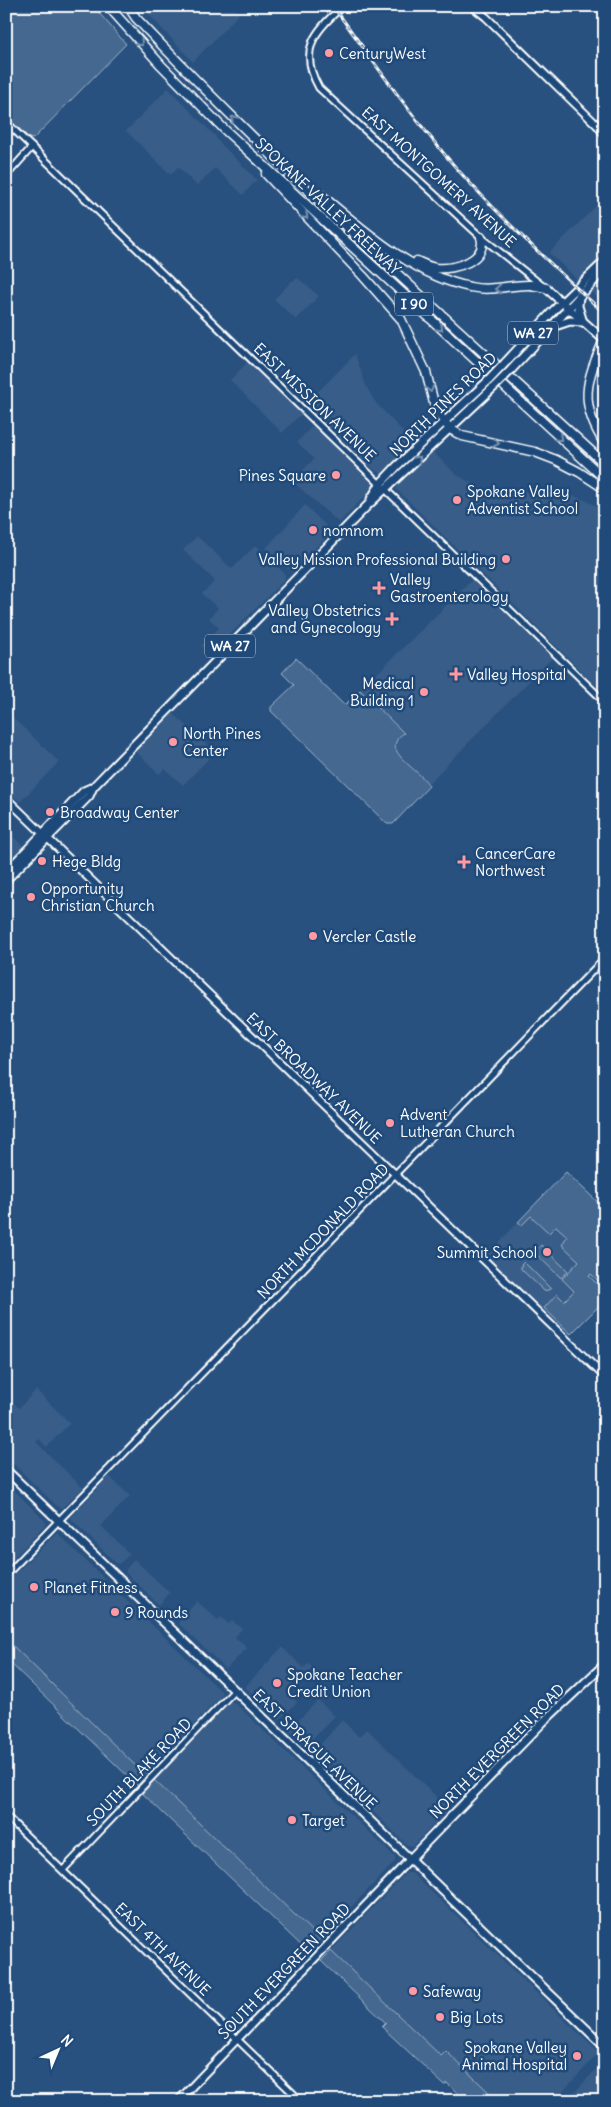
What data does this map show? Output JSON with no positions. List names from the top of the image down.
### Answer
{
  "streets": {
    "highway": ["SPOKANE VALLEY FREEWAY", "I 90"],
    "main road": [
      "EAST MONTGOMERY AVENUE",
      "WA 27",
      "NORTH PINES ROAD",
      "EAST BROADWAY AVENUE",
      "EAST SPRAGUE AVENUE",
      "NORTH EVERGREEN ROAD",
      "SOUTH EVERGREEN ROAD"
    ],
    "street": [
      "EAST MISSION AVENUE",
      "NORTH MCDONALD ROAD",
      "SOUTH BLAKE ROAD",
      "EAST 4TH AVENUE"
    ]
  },
  "crossings": [
    ["EAST MONTGOMERY AVENUE", "NORTH PINES ROAD"],
    ["EAST MISSION AVENUE", "NORTH PINES ROAD"],
    ["NORTH PINES ROAD", "EAST BROADWAY AVENUE"],
    ["EAST BROADWAY AVENUE", "NORTH MCDONALD ROAD"],
    ["NORTH MCDONALD ROAD", "EAST SPRAGUE AVENUE"],
    ["EAST SPRAGUE AVENUE", "NORTH EVERGREEN ROAD"],
    ["EAST SPRAGUE AVENUE", "SOUTH BLAKE ROAD"],
    ["EAST SPRAGUE AVENUE", "SOUTH EVERGREEN ROAD"],
    ["NORTH EVERGREEN ROAD", "SOUTH EVERGREEN ROAD"],
    ["SOUTH BLAKE ROAD", "EAST 4TH AVENUE"],
    ["EAST 4TH AVENUE", "SOUTH EVERGREEN ROAD"]
  ],
  "places": {
    "other": [
      "CenturyWest",
      "Pines Square",
      "Spokane Valley Adventist School",
      "nomnom",
      "Valley Mission Professional Building",
      "Medical Building 1",
      "North Pines Center",
      "Broadway Center",
      "Hege Bldg",
      "Opportunity Christian Church",
      "Vercler Castle",
      "Advent Lutheran Church",
      "Summit School",
      "Planet Fitness",
      "9 Rounds",
      "Spokane Teacher Credit Union",
      "Target",
      "Safeway",
      "Big Lots",
      "Spokane Valley Animal Hospital"
    ],
    "health": [
      "Valley Gastroenterology",
      "Valley Obstetrics and Gynecology",
      "Valley Hospital",
      "CancerCare Northwest"
    ]
  },
  "north": "top right"
}
